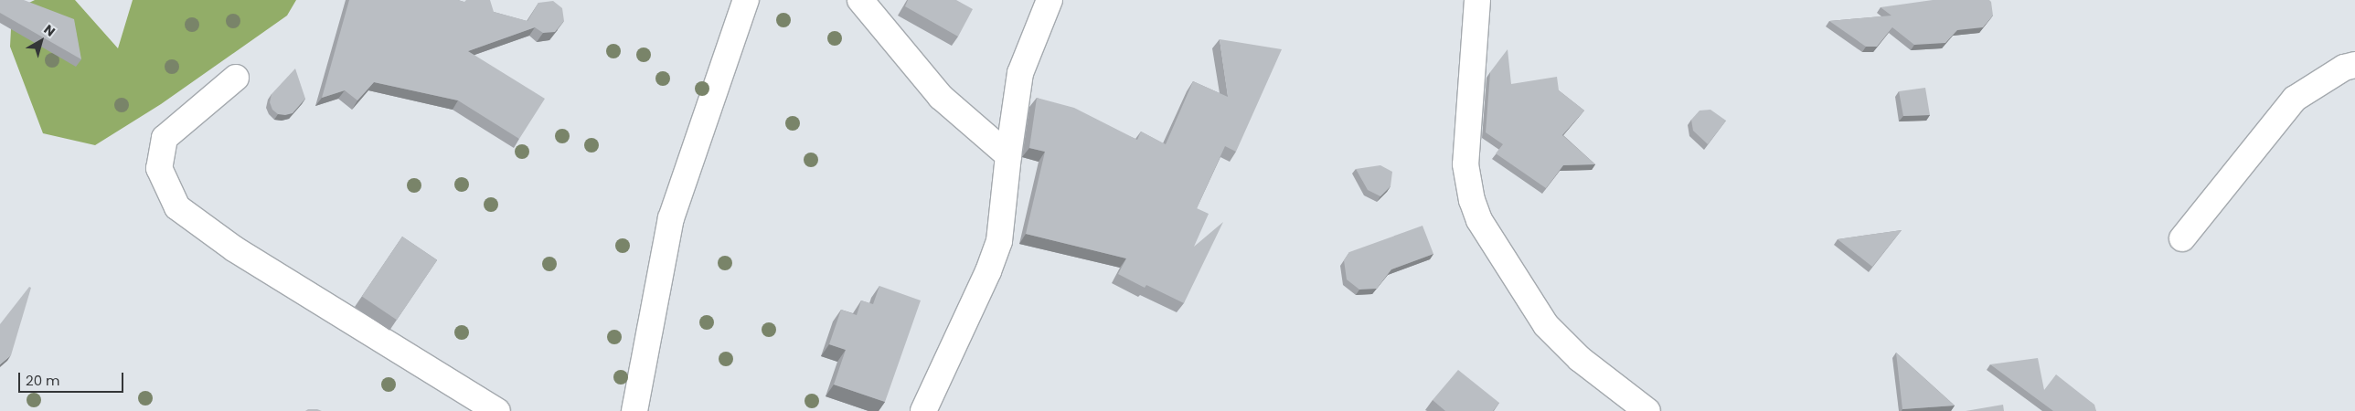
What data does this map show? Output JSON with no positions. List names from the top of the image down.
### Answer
{
  "scale_bar": "20 m",
  "north": "top right"
}
